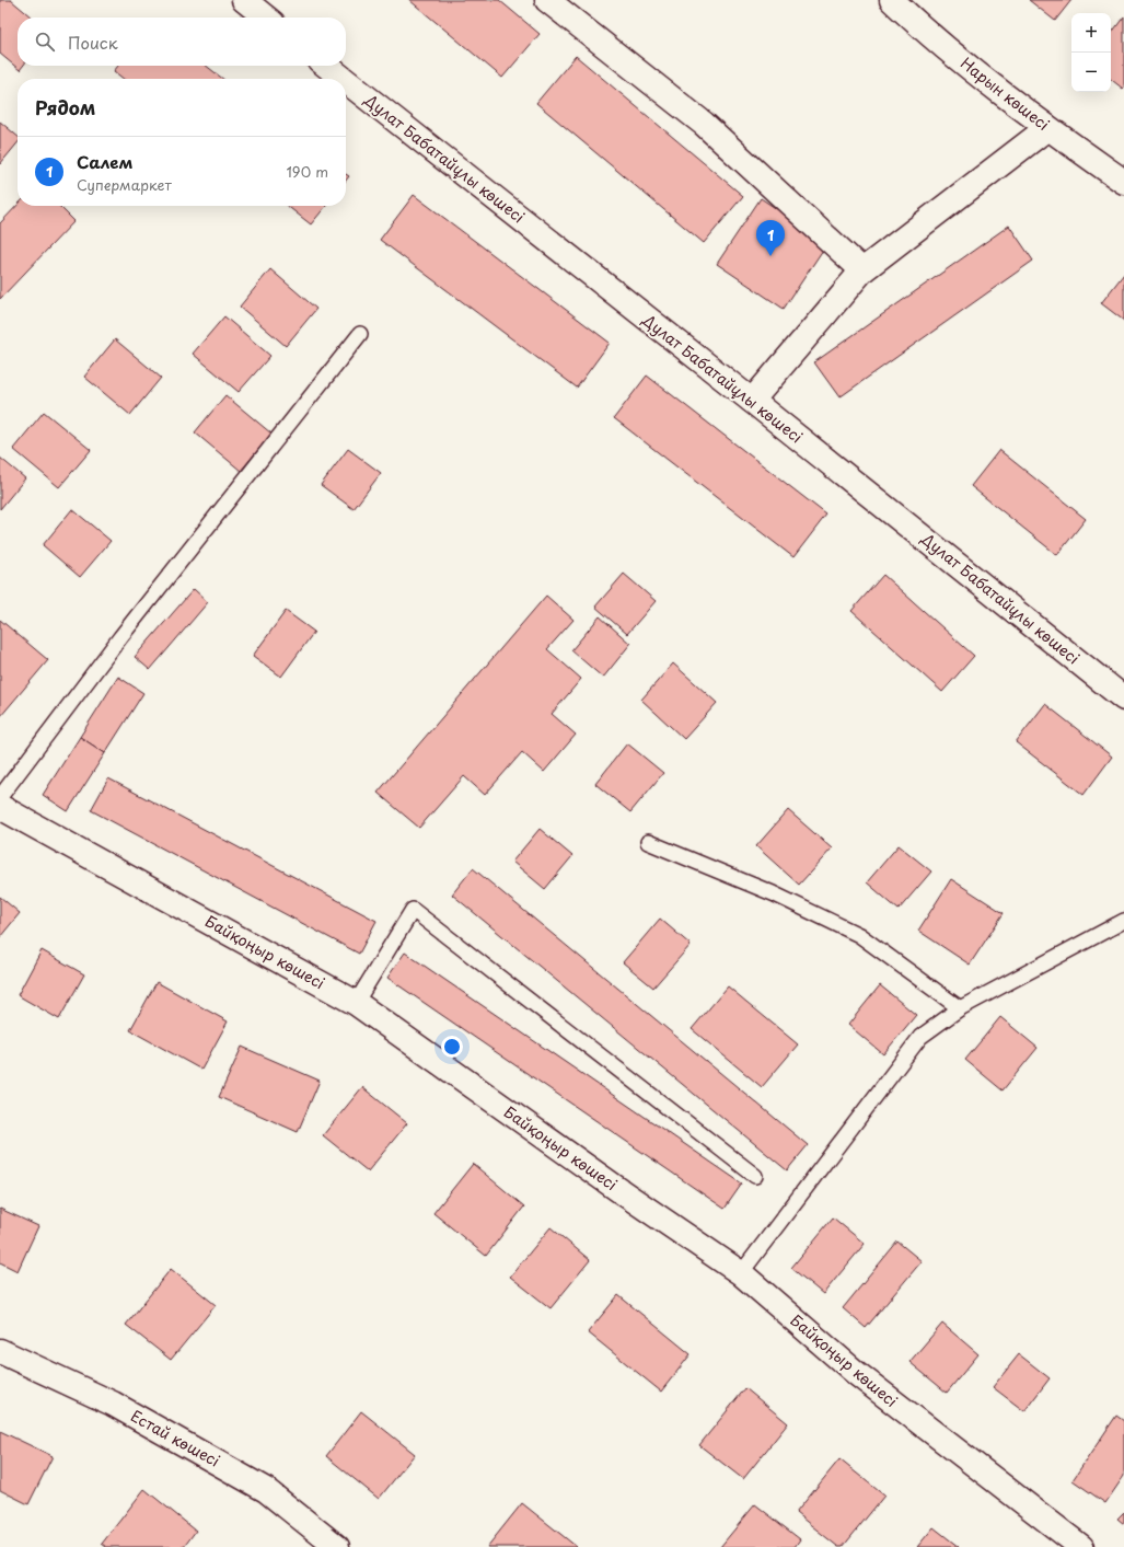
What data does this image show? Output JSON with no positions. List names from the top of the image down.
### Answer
{
  "streets": {
    "street": [
      "Нарын көшесі",
      "Дулат Бабатайұлы көшесі",
      "Байқоңыр көшесі",
      "Естай көшесі"
    ]
  },
  "page": {
    "map_buttons": ["+", "−"],
    "search": "Поиск",
    "heading": "Рядом",
    "list": [
      {
        "mark": "1",
        "name": "Салем",
        "note": "Супермаркет",
        "value": "190 m"
      }
    ],
    "pins": "1"
  }
}
